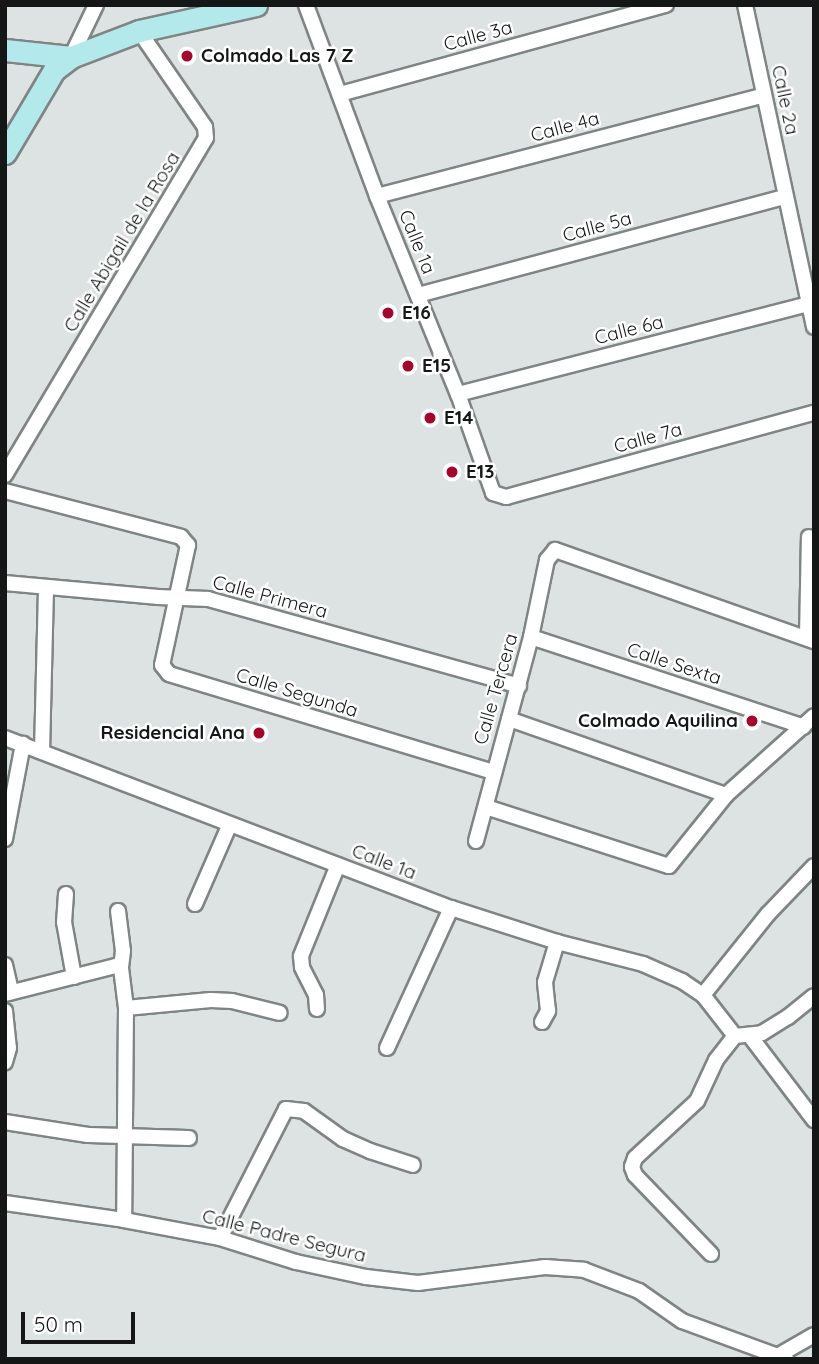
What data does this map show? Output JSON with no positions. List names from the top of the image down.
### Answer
{
  "streets": {
    "street": [
      "Calle 3a",
      "Calle 2a",
      "Calle 4a",
      "Calle 5a",
      "Calle Abigail de la Rosa",
      "Calle 1a",
      "Calle 6a",
      "Calle 7a",
      "Calle Primera",
      "Calle Sexta",
      "Calle Tercera",
      "Calle Segunda",
      "Calle Padre Segura"
    ]
  },
  "crossings": [
    ["Calle 3a", "Calle 1a"],
    ["Calle 2a", "Calle 4a"],
    ["Calle 2a", "Calle 5a"],
    ["Calle 2a", "Calle 6a"],
    ["Calle 4a", "Calle 1a"],
    ["Calle 5a", "Calle 1a"],
    ["Calle 1a", "Calle 6a"],
    ["Calle 1a", "Calle 7a"],
    ["Calle Primera", "Calle Tercera"],
    ["Calle Primera", "Calle Segunda"],
    ["Calle Sexta", "Calle Tercera"],
    ["Calle Tercera", "Calle Segunda"]
  ],
  "places": [
    "Colmado Las 7 Z",
    "E16",
    "E15",
    "E14",
    "E13",
    "Colmado Aquilina",
    "Residencial Ana"
  ],
  "scale_bar": "50 m"
}
